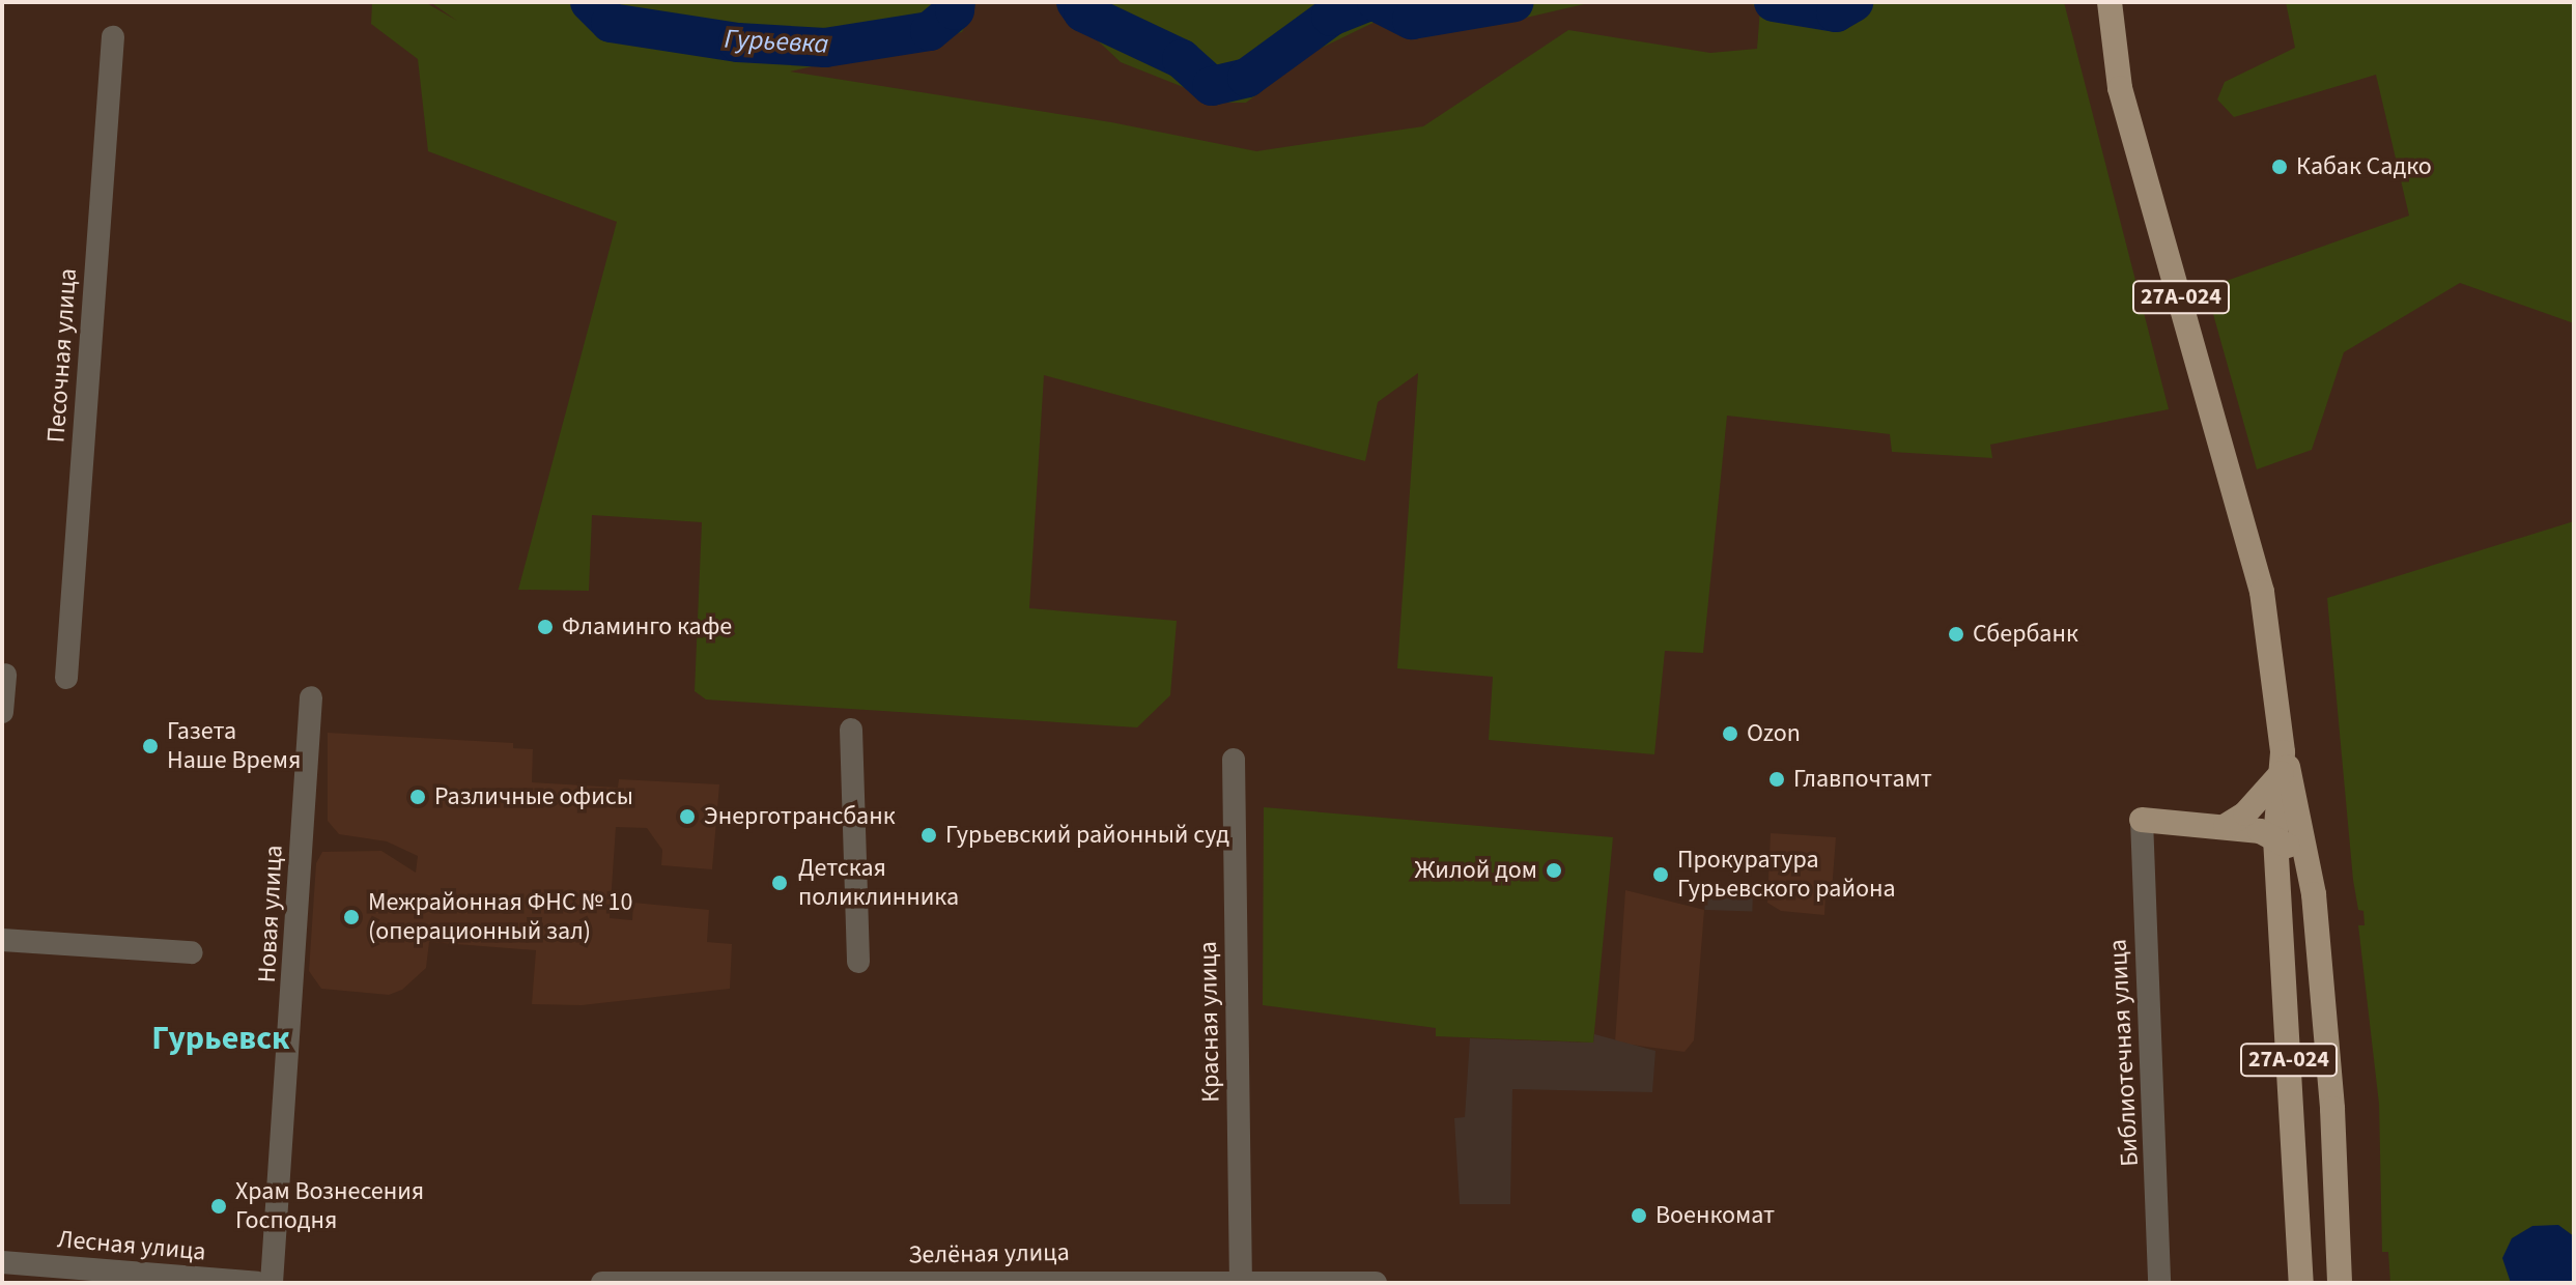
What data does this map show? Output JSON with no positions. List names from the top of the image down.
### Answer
{
  "streets": {
    "main road": ["27А-024"],
    "street": [
      "Песочная улица",
      "Новая улица",
      "Красная улица",
      "Библиотечная улица",
      "Лесная улица",
      "Зелёная улица"
    ]
  },
  "crossings": [
    ["Красная улица", "Зелёная улица"]
  ],
  "districts": ["Гурьевск"],
  "water": ["Гурьевка"],
  "places": [
    "Кабак Садко",
    "Фламинго кафе",
    "Сбербанк",
    "Ozon",
    "Газета Наше Время",
    "Главпочтамт",
    "Различные офисы",
    "Энерготрансбанк",
    "Гурьевский районный суд",
    "Жилой дом",
    "Прокуратура Гурьевского района",
    "Детская поликлинника",
    "Межрайонная ФНС № 10 (операционный зал)",
    "Храм Вознесения Господня",
    "Военкомат"
  ]
}
